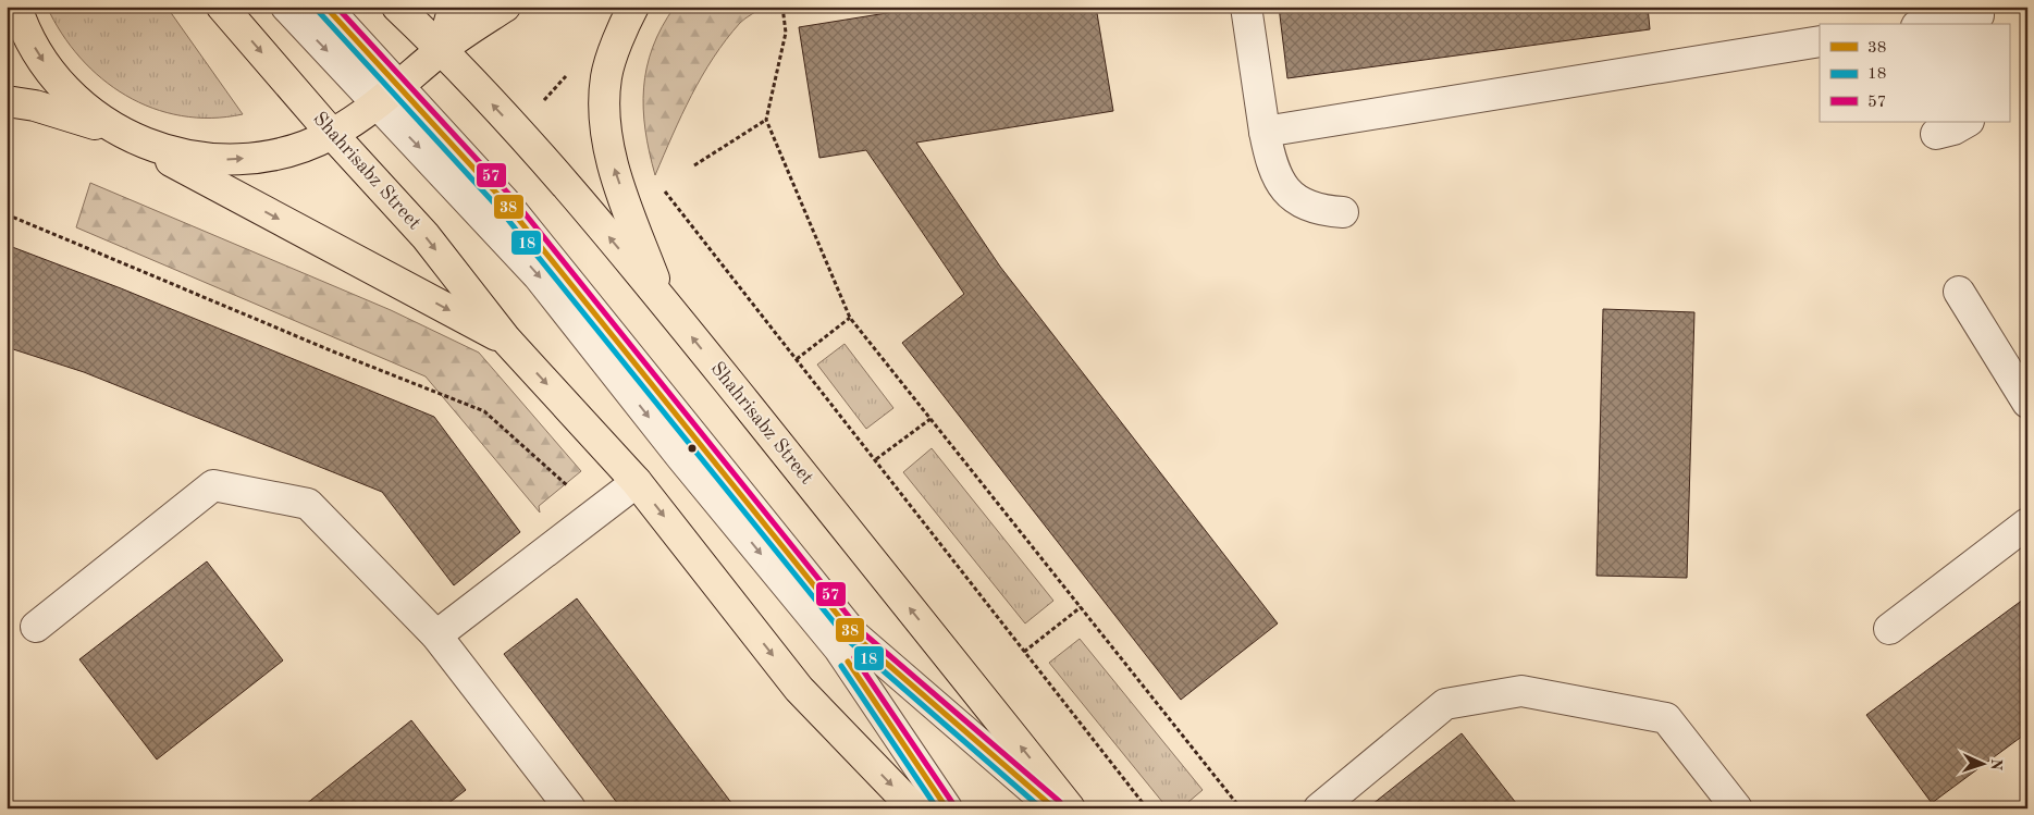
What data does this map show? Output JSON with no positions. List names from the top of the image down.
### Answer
{
  "streets": {
    "main road": ["Shahrisabz Street"]
  },
  "lines": ["transit line 38", "transit line 57", "transit line 18"],
  "legend": ["38", "18", "57"],
  "north": "right"
}
